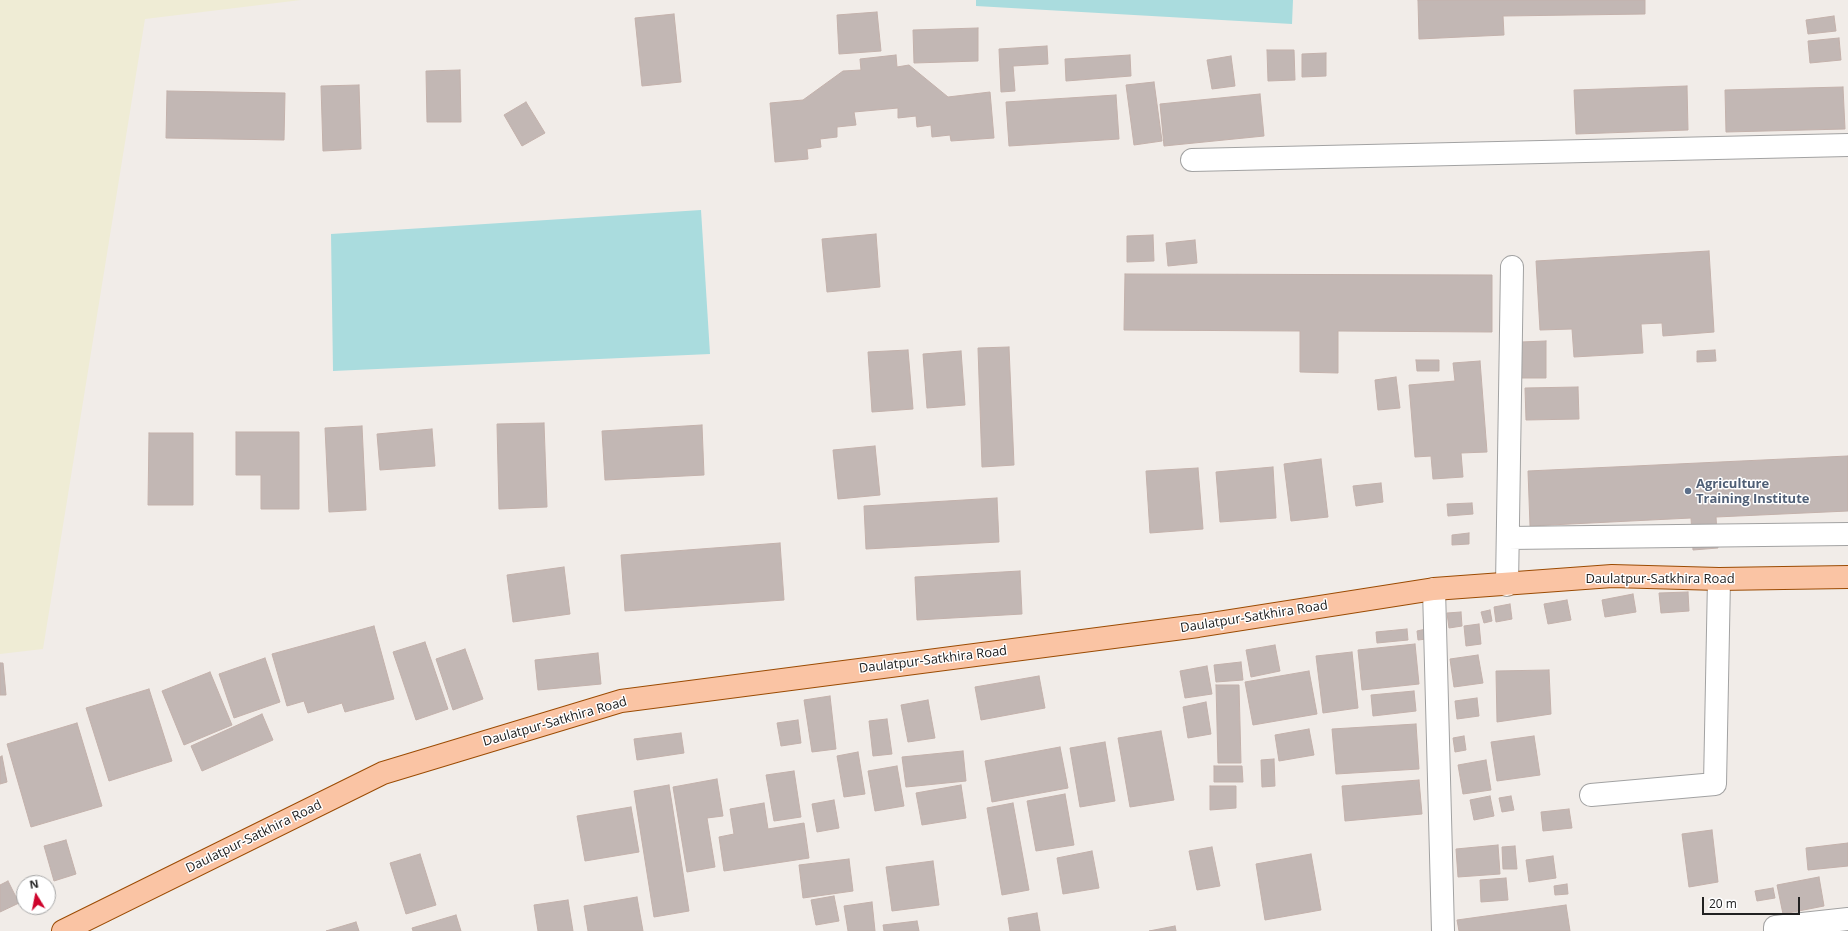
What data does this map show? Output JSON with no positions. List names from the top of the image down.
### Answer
{
  "streets": {
    "main road": ["Daulatpur-Satkhira Road"]
  },
  "places": ["Agriculture Training Institute"],
  "scale_bar": "20 m",
  "north": "top"
}
